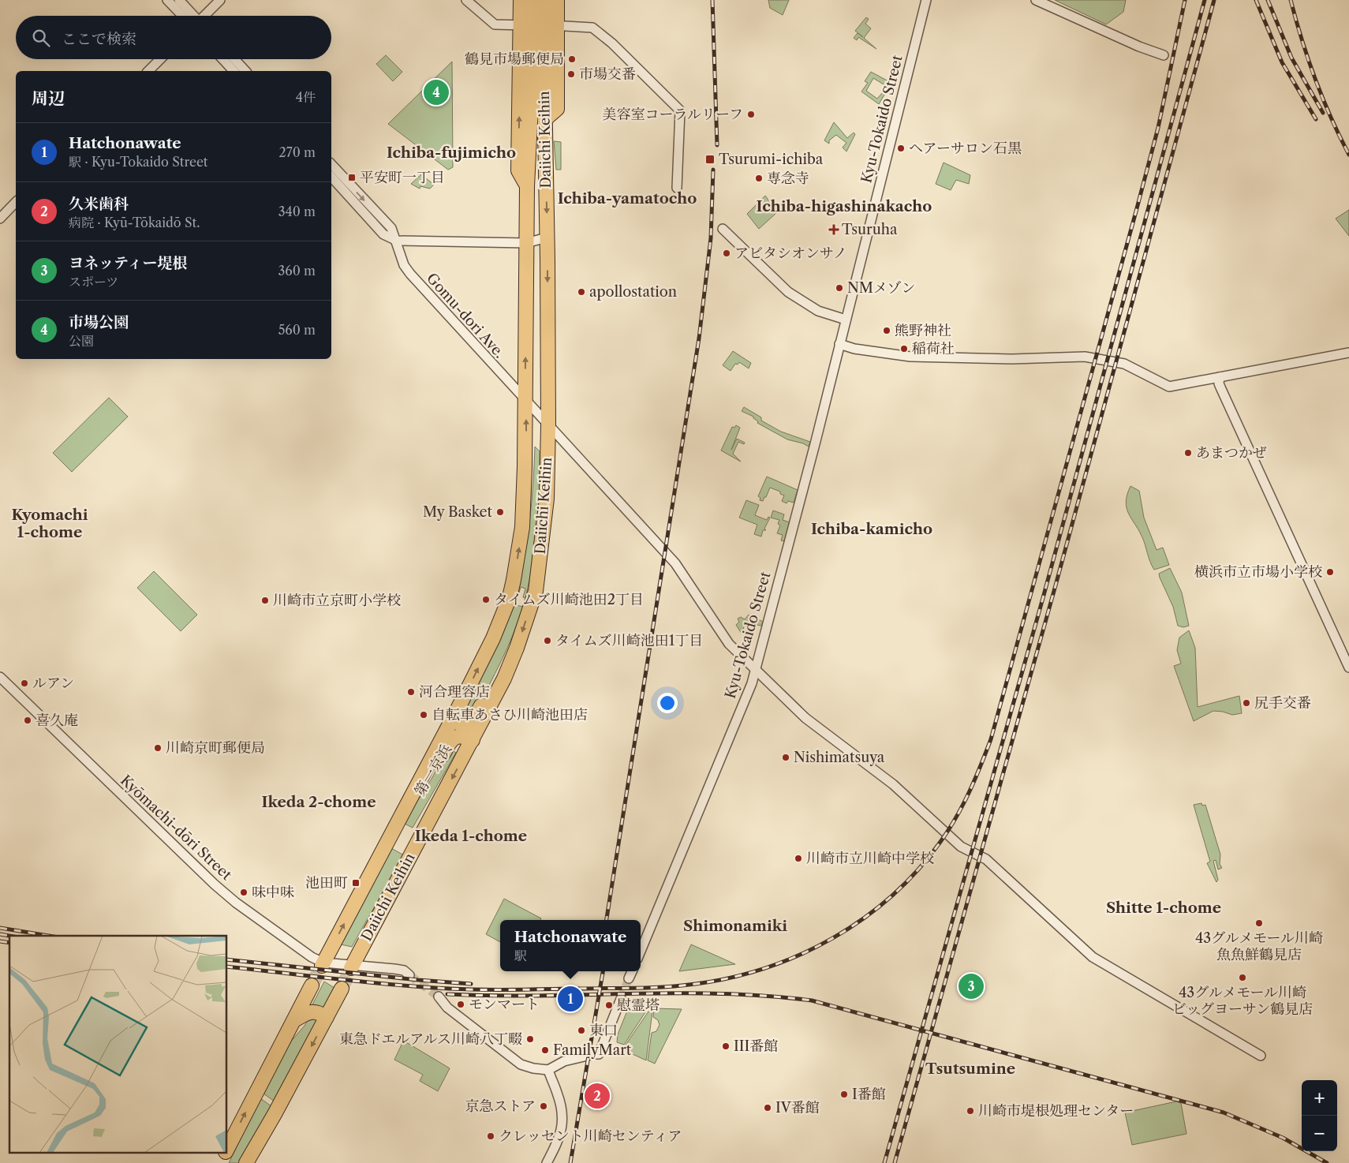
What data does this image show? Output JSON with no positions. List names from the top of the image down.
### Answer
{
  "streets": {
    "highway": ["Daiichi Keihin", "第一京浜"],
    "street": ["Kyu-Tokaido Street", "Gomu-dori Ave.", "Kyōmachi-dōri Street"]
  },
  "crossings": [
    ["Kyu-Tokaido Street", "Gomu-dori Ave."],
    ["Daiichi Keihin", "Gomu-dori Ave."],
    ["Daiichi Keihin", "第一京浜"],
    ["Daiichi Keihin", "Kyōmachi-dōri Street"]
  ],
  "districts": [
    "Ichiba-fujimicho",
    "Ichiba-yamatocho",
    "Ichiba-higashinakacho",
    "Kyomachi 1-chome",
    "Ichiba-kamicho",
    "Ikeda 2-chome",
    "Ikeda 1-chome",
    "Shitte 1-chome",
    "Shimonamiki",
    "Tsutsumine"
  ],
  "places": {
    "other": [
      "鶴見市場郵便局",
      "市場交番",
      "美容室コーラルリーフ",
      "ヘアーサロン石黒",
      "専念寺",
      "アビタシオンサノ",
      "NMメゾン",
      "apollostation",
      "熊野神社",
      "稲荷社",
      "あまつかぜ",
      "My Basket",
      "横浜市立市場小学校",
      "タイムズ川崎池田2丁目",
      "川崎市立京町小学校",
      "タイムズ川崎池田1丁目",
      "ルアン",
      "河合理容店",
      "尻手交番",
      "自転車あさひ川崎池田店",
      "喜久庵",
      "川崎京町郵便局",
      "Nishimatsuya",
      "川崎市立川崎中学校",
      "味中味",
      "43グルメモール川崎 魚魚鮮鶴見店",
      "43グルメモール川崎 ビッグヨーサン鶴見店",
      "モンマート",
      "慰霊塔",
      "東口",
      "東急ドエルアルス川崎八丁畷",
      "III番館",
      "FamilyMart",
      "I番館",
      "京急ストア",
      "IV番館",
      "川崎市堤根処理センター",
      "クレッセント川崎センティア"
    ],
    "transit": ["Tsurumi-ichiba", "平安町一丁目", "池田町"],
    "health": ["Tsuruha"]
  },
  "page": {
    "search": "ここで検索",
    "heading": ["周辺", "4件"],
    "pins": [
      "4",
      "3",
      "1",
      "2"
    ],
    "list": [
      {
        "mark": "1",
        "name": "Hatchonawate",
        "note": "駅 · Kyu-Tokaido Street",
        "value": "270 m"
      },
      {
        "mark": "2",
        "name": "久米歯科",
        "note": "病院 · Kyū-Tōkaidō St.",
        "value": "340 m"
      },
      {
        "mark": "3",
        "name": "ヨネッティー堤根",
        "note": "スポーツ",
        "value": "360 m"
      },
      {
        "mark": "4",
        "name": "市場公園",
        "note": "公園",
        "value": "560 m"
      }
    ],
    "popup": ["Hatchonawate", "駅"],
    "map_buttons": ["+", "−"]
  }
}
